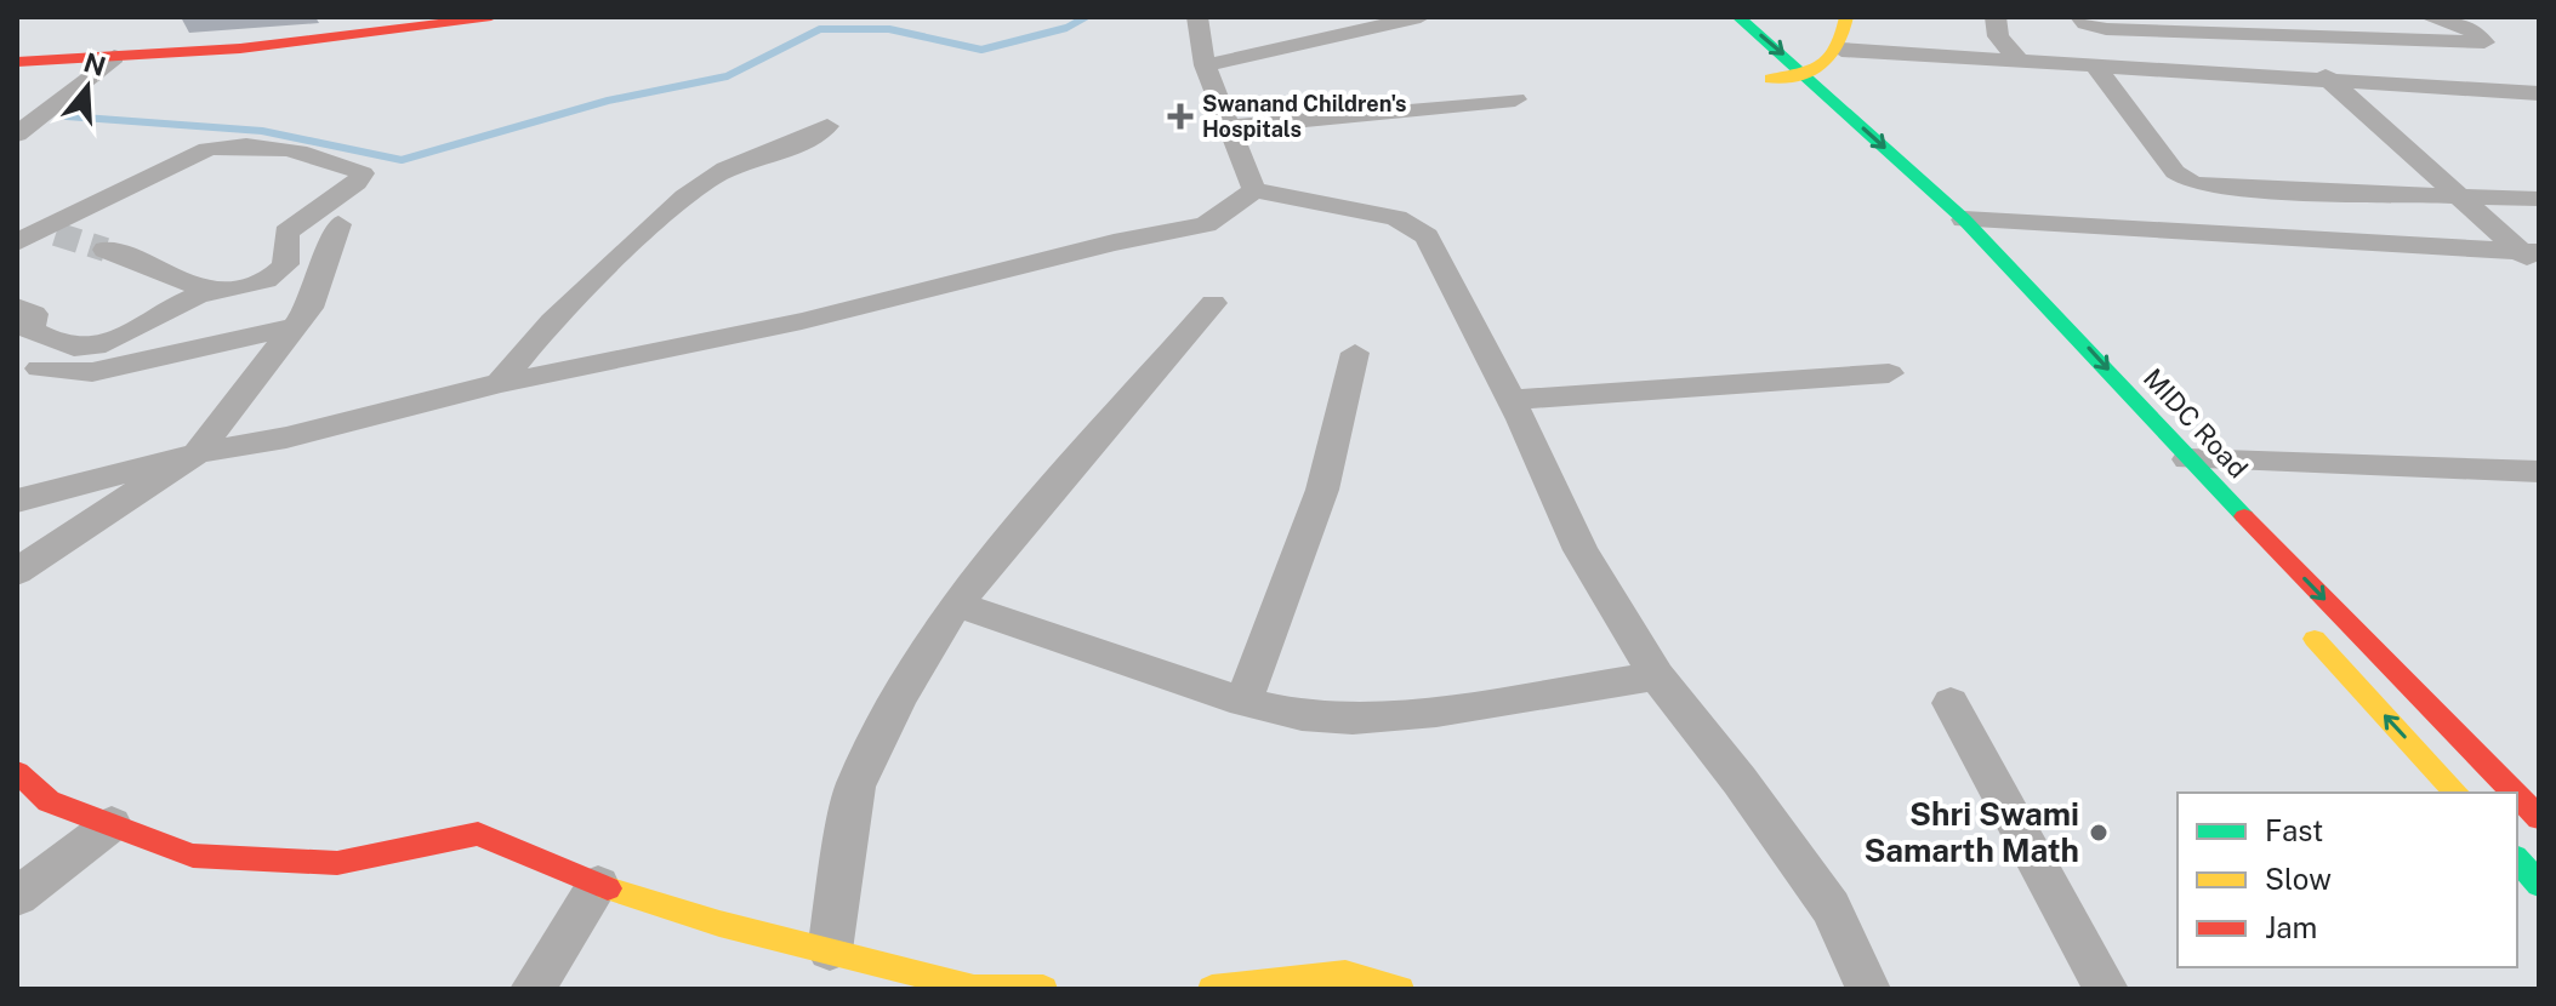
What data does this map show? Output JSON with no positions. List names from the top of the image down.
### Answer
{
  "streets": {
    "main road": ["MIDC Road"]
  },
  "one_way": ["MIDC Road"],
  "places": {
    "health": ["Swanand Children's Hospitals"],
    "other": ["Shri Swami Samarth Math"]
  },
  "legend": ["Fast", "Slow", "Jam"],
  "north": "top"
}
